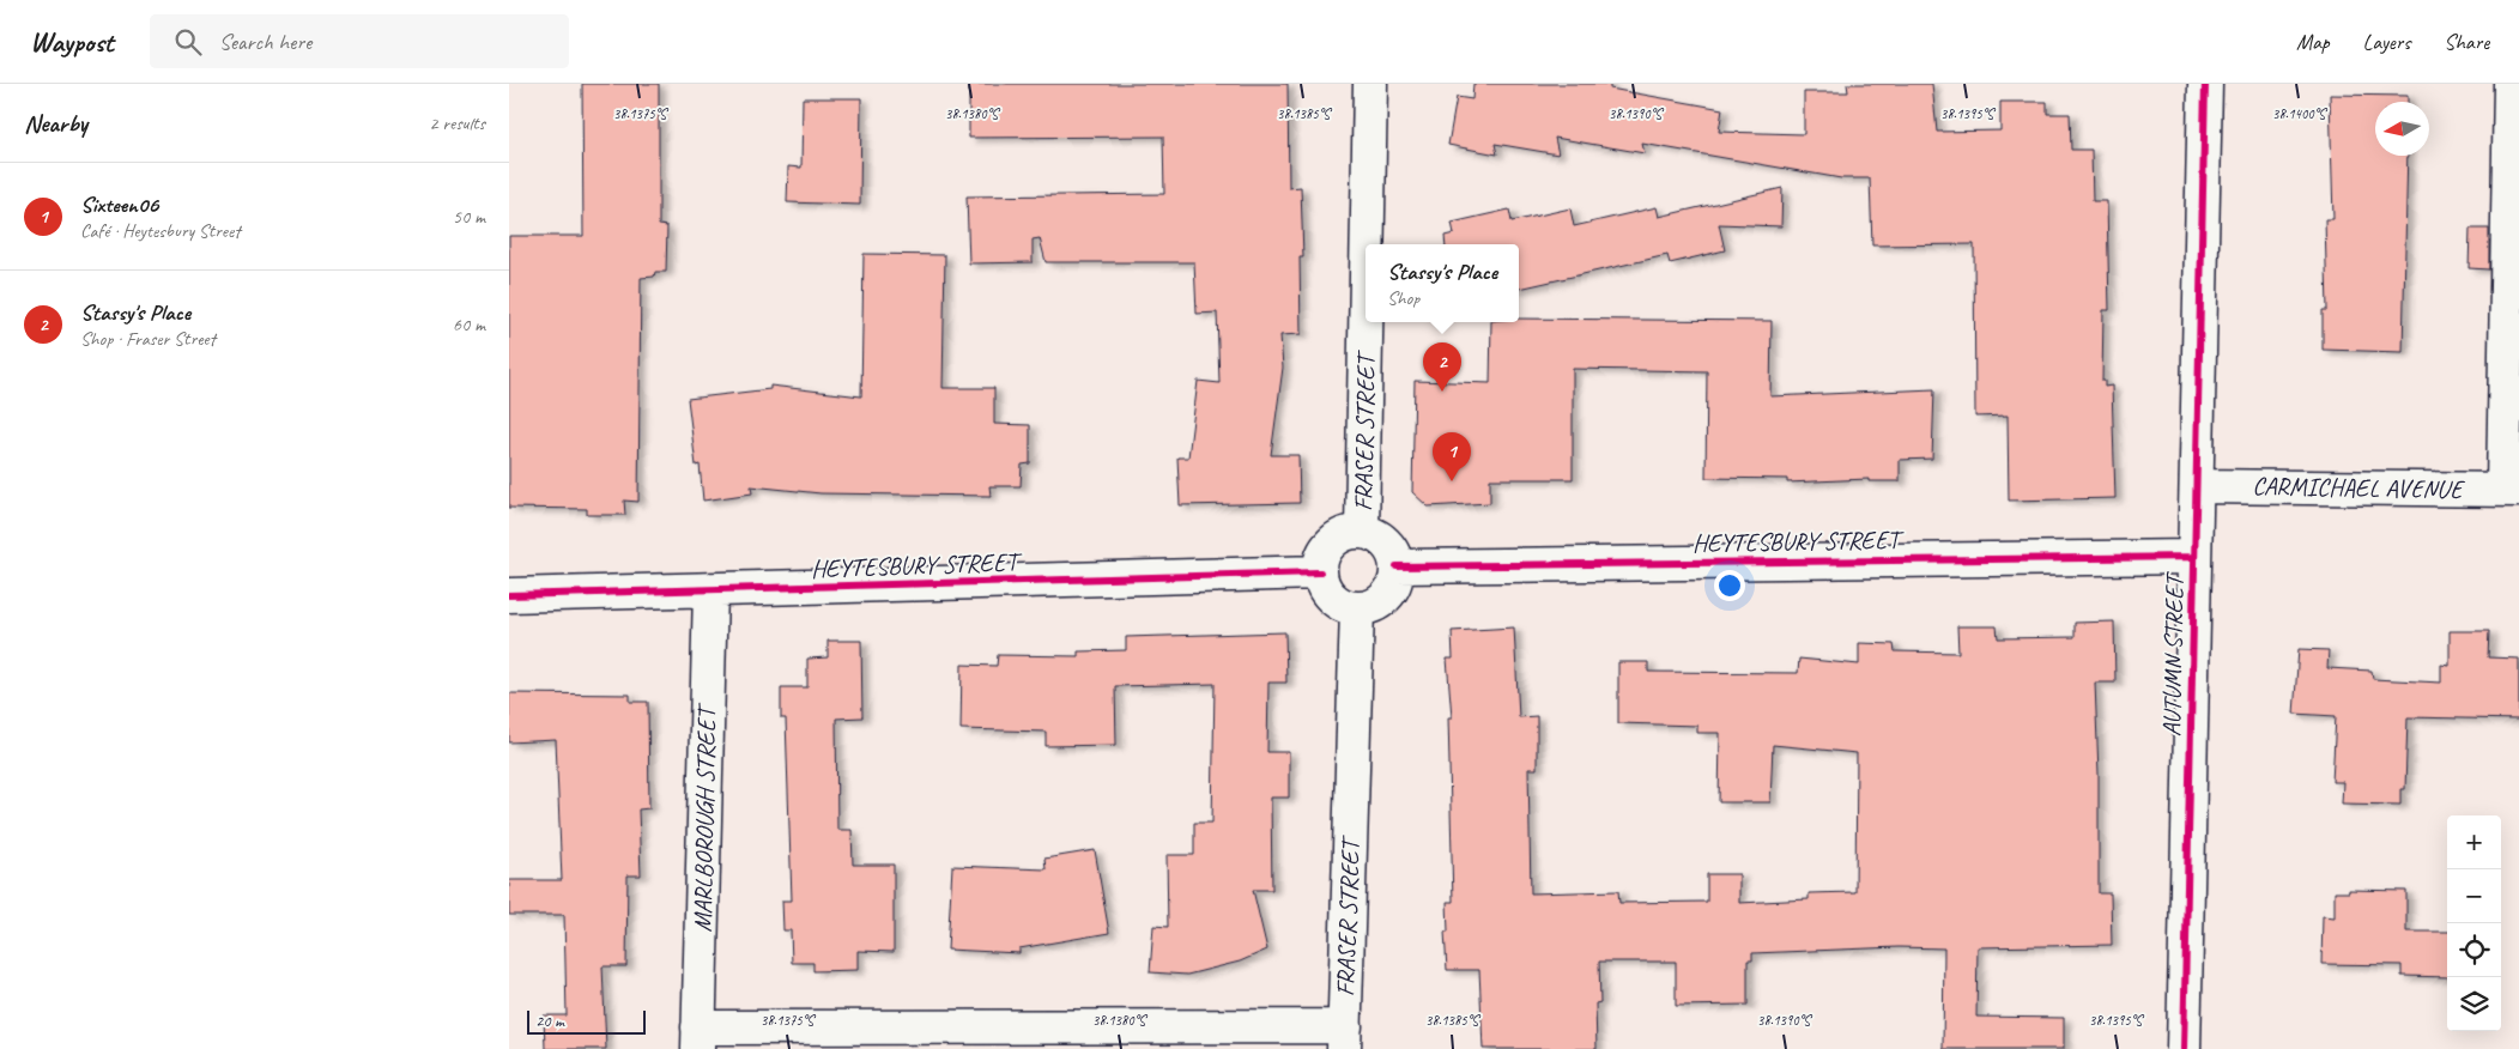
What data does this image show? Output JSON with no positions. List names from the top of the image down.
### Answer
{
  "streets": {
    "street": [
      "FRASER STREET",
      "CARMICHAEL AVENUE",
      "HEYTESBURY STREET",
      "AUTUMN STREET",
      "MARLBOROUGH STREET"
    ]
  },
  "crossings": [
    ["FRASER STREET", "HEYTESBURY STREET"],
    ["CARMICHAEL AVENUE", "AUTUMN STREET"],
    ["HEYTESBURY STREET", "AUTUMN STREET"],
    ["HEYTESBURY STREET", "MARLBOROUGH STREET"]
  ],
  "scale_bar": "20 m",
  "north": "left",
  "page": {
    "header": "Waypost",
    "search": "Search here",
    "nav": ["Map", "Layers", "Share"],
    "heading": ["Nearby", "2 results"],
    "list": [
      {
        "mark": "1",
        "name": "Sixteen06",
        "note": "Café · Heytesbury Street",
        "value": "50 m"
      },
      {
        "mark": "2",
        "name": "Stassy's Place",
        "note": "Shop · Fraser Street",
        "value": "60 m"
      }
    ],
    "popup": ["Stassy's Place", "Shop"],
    "pins": ["2", "1"],
    "map_buttons": ["+", "−"],
    "scale": "20 m"
  },
  "coordinates": [
    "38.1375°S",
    "38.1380°S",
    "38.1385°S",
    "38.1390°S",
    "38.1395°S",
    "38.1400°S"
  ]
}
